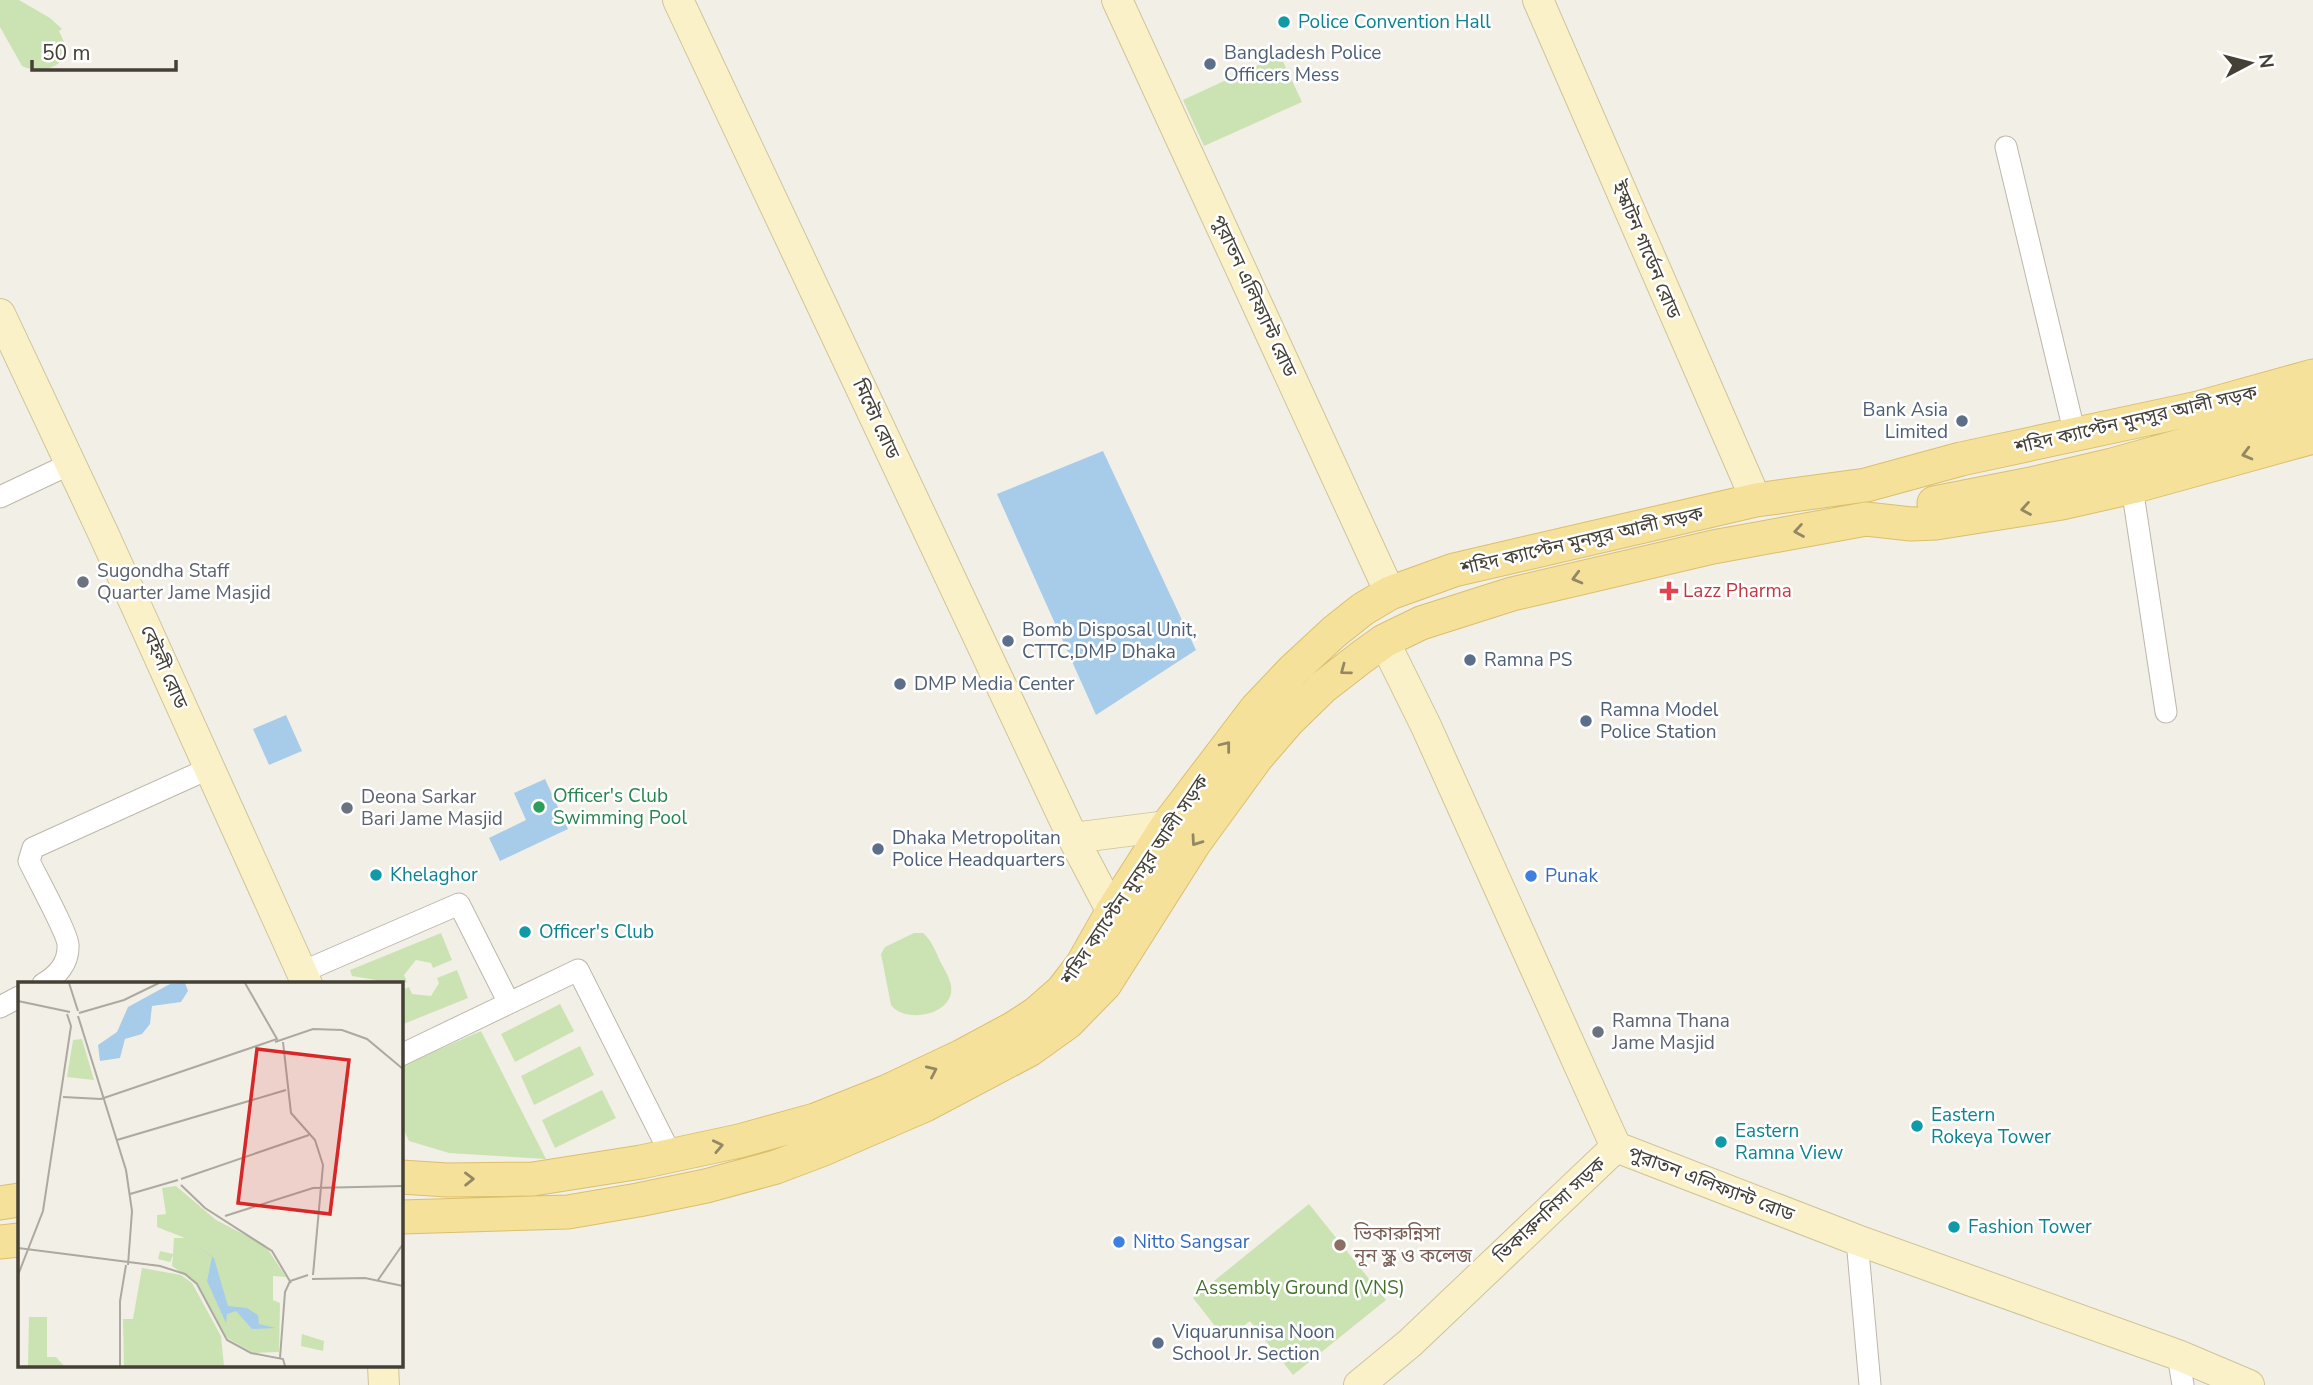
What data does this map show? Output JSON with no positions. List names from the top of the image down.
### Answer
{
  "streets": {
    "main road": [
      "ইস্কাটন গার্ডেন রোড",
      "পুরাতন এলিফ্যান্ট রোড",
      "মিন্টো রোড",
      "শহিদ ক্যাপ্টেন মুনসুর আলী সড়ক",
      "বেইলী রোড",
      "ভিকারুননিসা সড়ক"
    ]
  },
  "crossings": [
    ["ইস্কাটন গার্ডেন রোড", "শহিদ ক্যাপ্টেন মুনসুর আলী সড়ক"],
    ["পুরাতন এলিফ্যান্ট রোড", "শহিদ ক্যাপ্টেন মুনসুর আলী সড়ক"],
    ["পুরাতন এলিফ্যান্ট রোড", "ভিকারুননিসা সড়ক"],
    ["মিন্টো রোড", "শহিদ ক্যাপ্টেন মুনসুর আলী সড়ক"]
  ],
  "parks": ["Assembly Ground (VNS)"],
  "places": {
    "other": [
      "Police Convention Hall",
      "Bangladesh Police Officers Mess",
      "Bank Asia Limited",
      "Sugondha Staff Quarter Jame Masjid",
      "Bomb Disposal Unit, CTTC,DMP Dhaka",
      "Ramna PS",
      "DMP Media Center",
      "Ramna Model Police Station",
      "Officer's Club Swimming Pool",
      "Deona Sarkar Bari Jame Masjid",
      "Dhaka Metropolitan Police Headquarters",
      "Khelaghor",
      "Punak",
      "Officer's Club",
      "Ramna Thana Jame Masjid",
      "Eastern Rokeya Tower",
      "Eastern Ramna View",
      "Fashion Tower",
      "Nitto Sangsar",
      "ভিকারুন্নিসা নূন স্কুল ও কলেজ",
      "Viquarunnisa Noon School Jr. Section"
    ],
    "health": ["Lazz Pharma"]
  },
  "scale_bar": "50 m",
  "north": "right"
}
